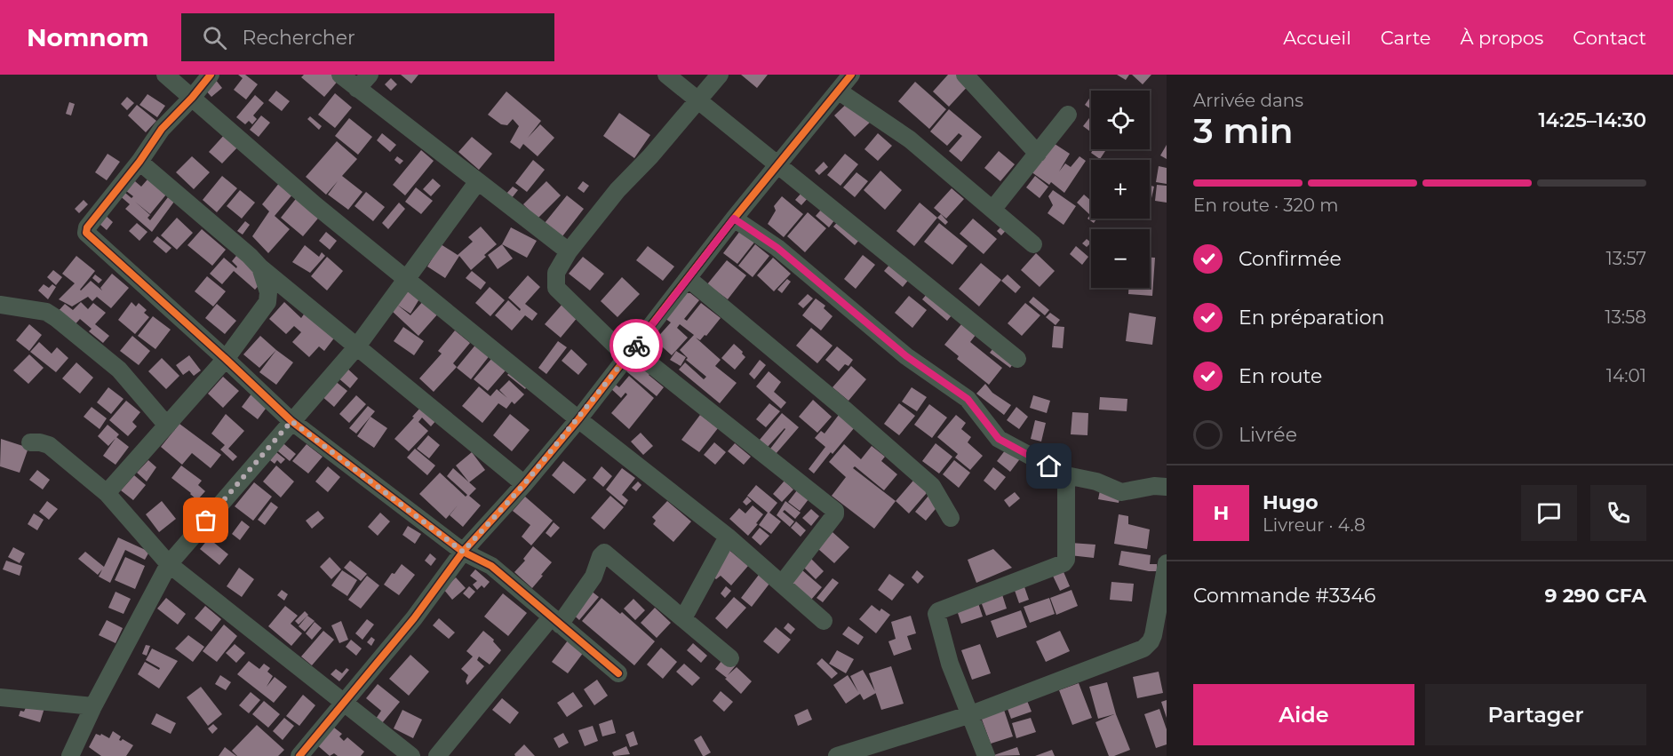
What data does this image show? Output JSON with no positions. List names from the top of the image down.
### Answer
{
  "page": {
    "header": "Nomnom",
    "search": "Rechercher",
    "nav": [
      "Accueil",
      "Carte",
      "À propos",
      "Contact"
    ],
    "heading": ["3 min", "Arrivée dans", "14:25–14:30"],
    "panel": [
      "Hugo",
      "Livreur · 4.8",
      "Commande #3346",
      "9 290 CFA"
    ],
    "map_buttons": ["+", "−"],
    "bar": "En route · 320 m",
    "list": [
      ["Confirmée", "13:57"],
      ["En préparation", "13:58"],
      ["En route", "14:01"],
      "Livrée"
    ],
    "round": "H",
    "buttons": ["Aide", "Partager"]
  }
}
